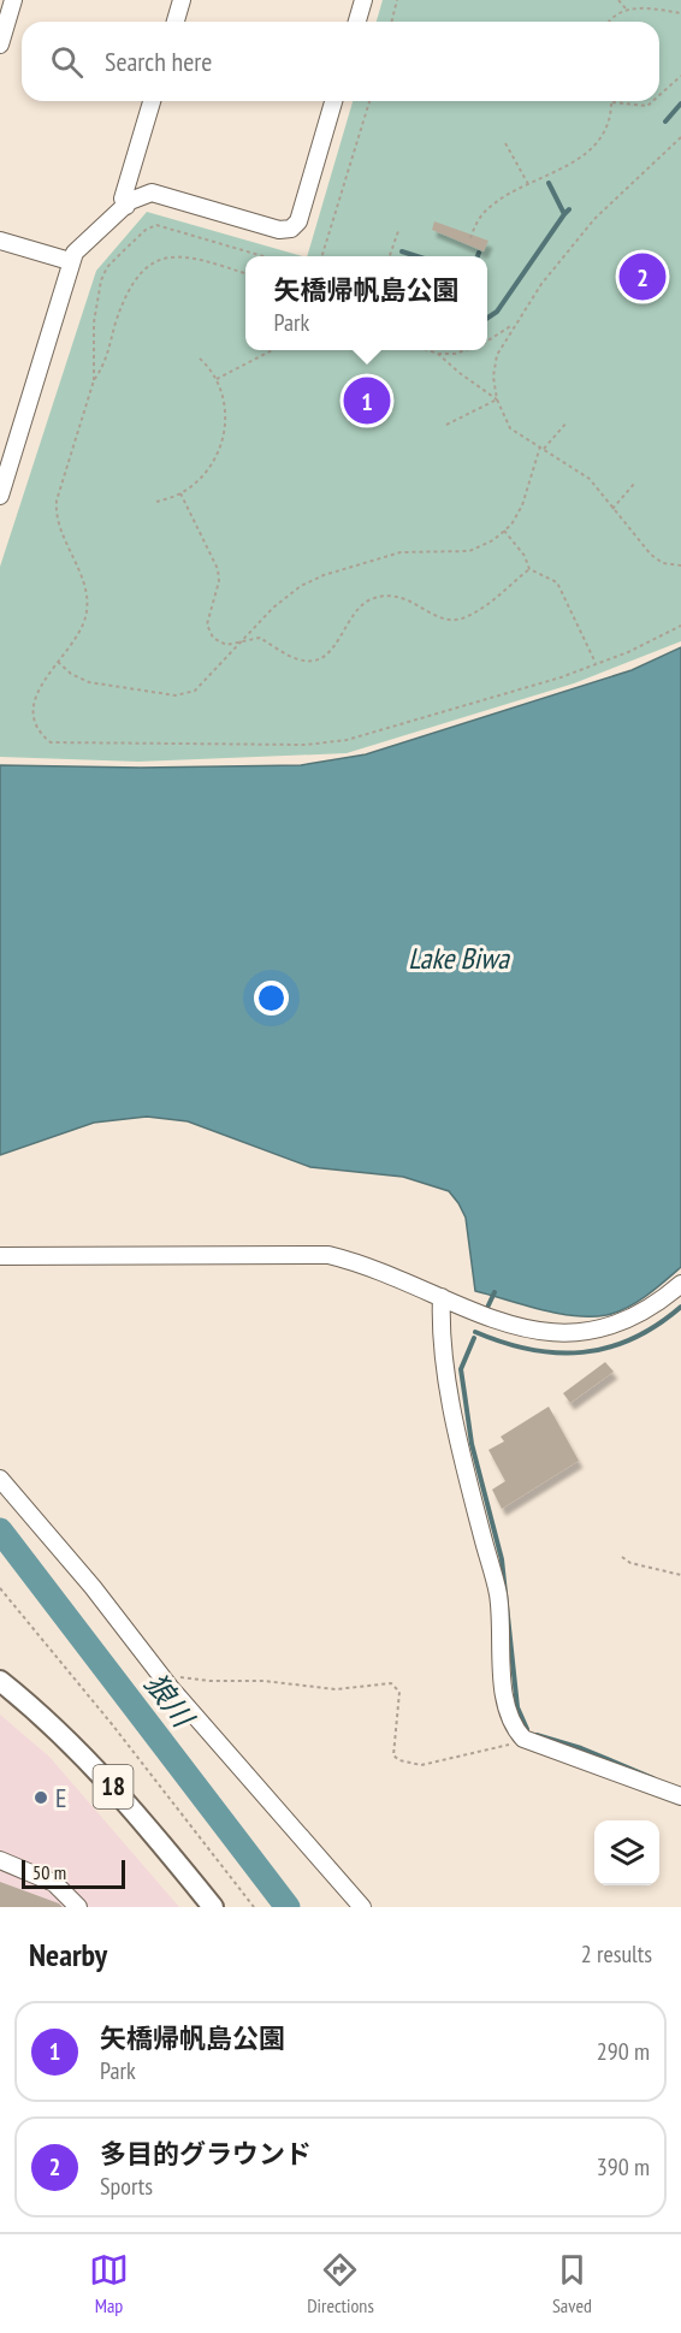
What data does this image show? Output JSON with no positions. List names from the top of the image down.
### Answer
{
  "streets": {
    "main road": ["18"]
  },
  "water": ["Lake Biwa", "狼川"],
  "places": ["E"],
  "scale_bar": "50 m",
  "page": {
    "search": "Search here",
    "pins": ["2", "1"],
    "popup": ["矢橋帰帆島公園", "Park"],
    "scale": "50 m",
    "heading": ["Nearby", "2 results"],
    "list": [
      {
        "mark": "1",
        "name": "矢橋帰帆島公園",
        "note": "Park",
        "value": "290 m"
      },
      {
        "mark": "2",
        "name": "多目的グラウンド",
        "note": "Sports",
        "value": "390 m"
      }
    ],
    "nav": ["Map", "Directions", "Saved"]
  }
}
